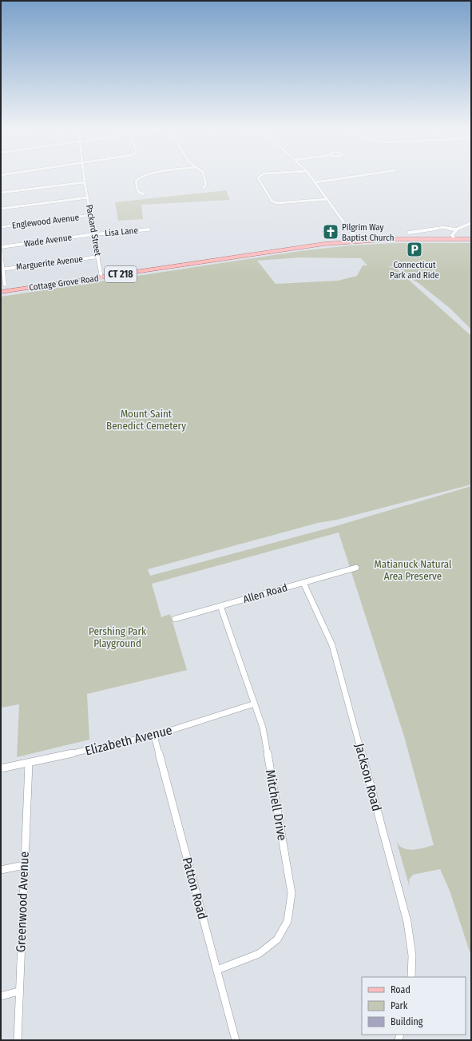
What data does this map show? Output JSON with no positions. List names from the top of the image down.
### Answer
{
  "streets": {
    "main road": ["CT 218", "Cottage Grove Road"],
    "street": [
      "Englewood Avenue",
      "Packard Street",
      "Lisa Lane",
      "Wade Avenue",
      "Marguerite Avenue",
      "Allen Road",
      "Elizabeth Avenue",
      "Jackson Road",
      "Mitchell Drive",
      "Patton Road",
      "Greenwood Avenue"
    ]
  },
  "crossings": [
    ["Englewood Avenue", "Packard Street"],
    ["Packard Street", "Lisa Lane"],
    ["Packard Street", "Wade Avenue"],
    ["Packard Street", "Marguerite Avenue"],
    ["Packard Street", "Cottage Grove Road"],
    ["Lisa Lane", "Wade Avenue"],
    ["CT 218", "Cottage Grove Road"],
    ["Allen Road", "Jackson Road"],
    ["Allen Road", "Mitchell Drive"],
    ["Elizabeth Avenue", "Mitchell Drive"],
    ["Elizabeth Avenue", "Patton Road"],
    ["Elizabeth Avenue", "Greenwood Avenue"],
    ["Mitchell Drive", "Patton Road"]
  ],
  "parks": ["Mount Saint Benedict Cemetery", "Matianuck Natural Area Preserve", "Pershing Park Playground"],
  "places": {
    "church": ["Pilgrim Way Baptist Church"],
    "parking": ["Connecticut Park and Ride"]
  },
  "legend": ["Road", "Park", "Building"]
}
